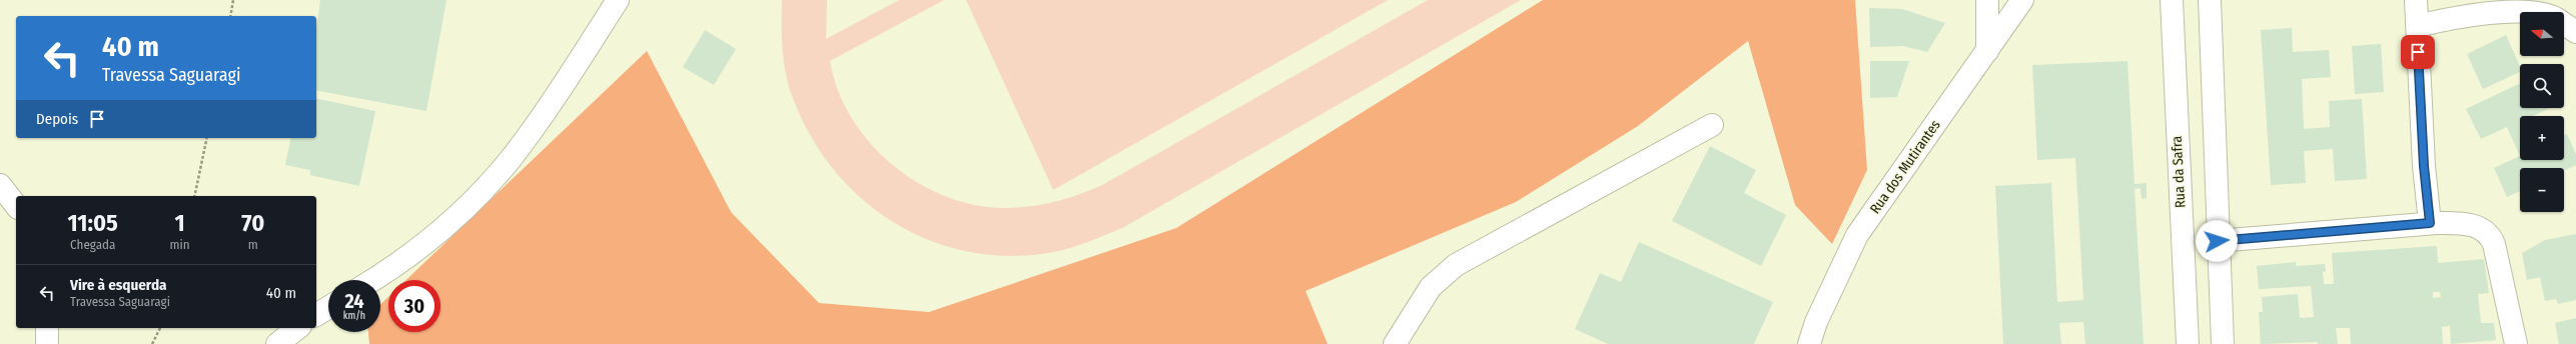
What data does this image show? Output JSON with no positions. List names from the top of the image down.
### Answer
{
  "streets": {
    "street": ["Rua dos Mutirantes", "Rua da Safra"]
  },
  "north": "left",
  "page": {
    "map_buttons": ["+", "−"],
    "turn": ["40 m", "Travessa Saguaragi"],
    "then": "Depois",
    "eta": [
      "11:05",
      "Chegada",
      "1",
      "min",
      "70",
      "m"
    ],
    "list": [
      {
        "name": "Vire à esquerda",
        "note": "Travessa Saguaragi",
        "value": "40 m"
      }
    ],
    "speed": "24 km/h",
    "limit": "30"
  }
}
